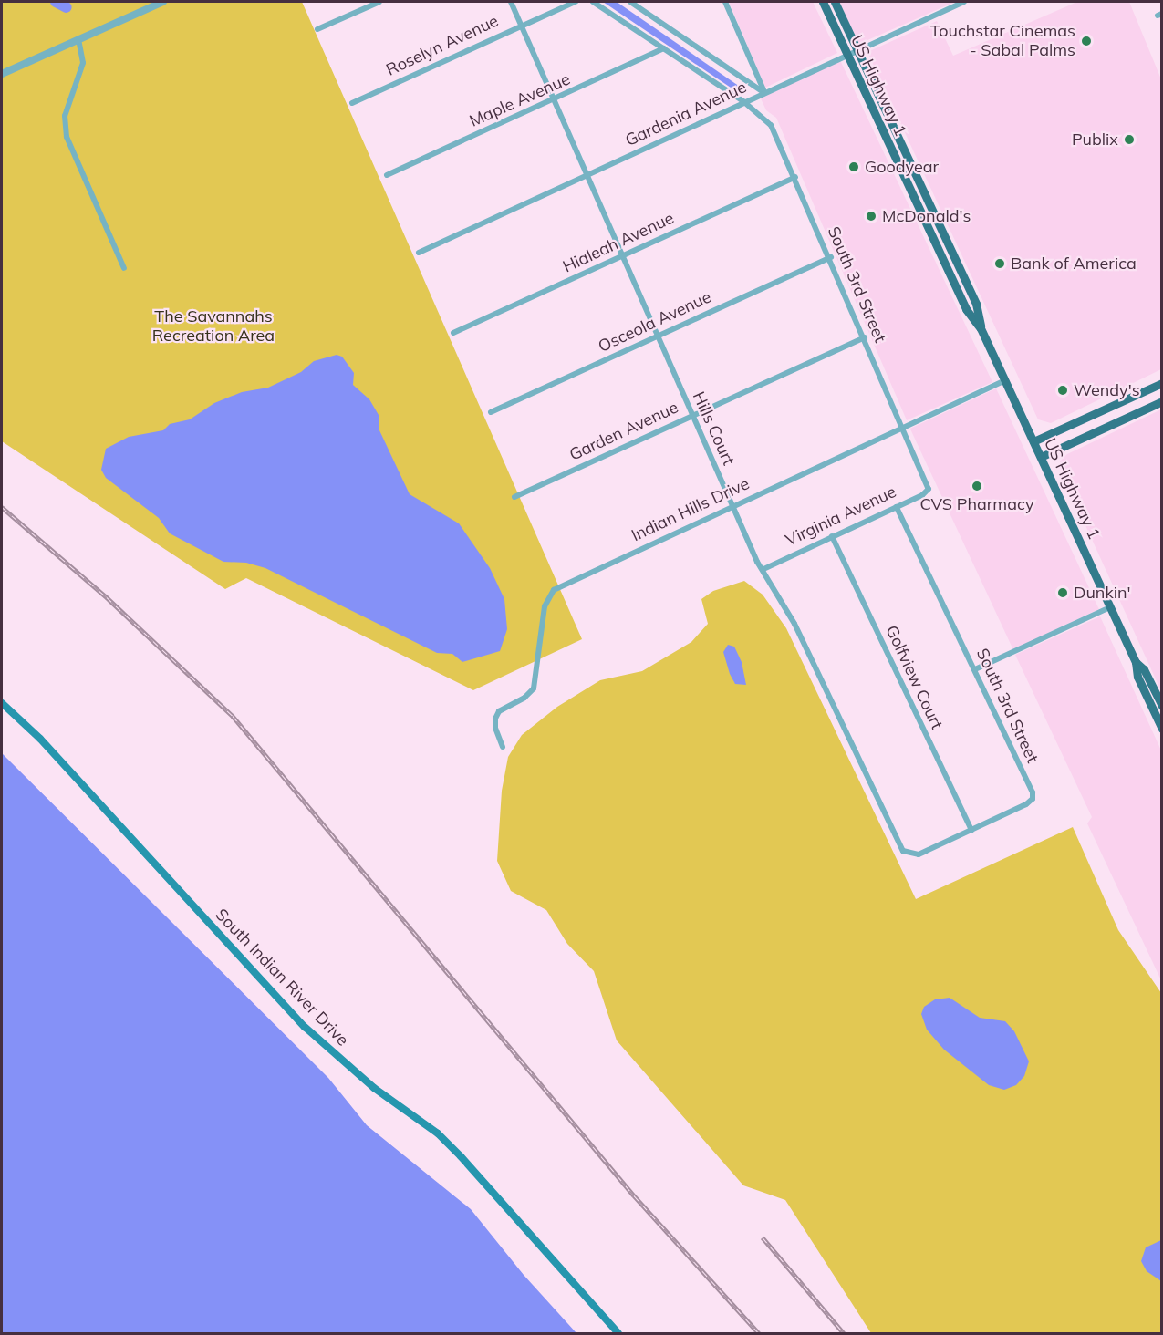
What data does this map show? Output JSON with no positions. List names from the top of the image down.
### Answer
{
  "streets": {
    "main road": ["US Highway 1", "South Indian River Drive"],
    "street": [
      "Roselyn Avenue",
      "Maple Avenue",
      "Gardenia Avenue",
      "Hialeah Avenue",
      "South 3rd Street",
      "Osceola Avenue",
      "Hills Court",
      "Garden Avenue",
      "Indian Hills Drive",
      "Virginia Avenue",
      "Golfview Court"
    ]
  },
  "crossings": [
    ["Roselyn Avenue", "Hills Court"],
    ["US Highway 1", "Gardenia Avenue"],
    ["US Highway 1", "Indian Hills Drive"],
    ["Maple Avenue", "South 3rd Street"],
    ["Maple Avenue", "Hills Court"],
    ["Gardenia Avenue", "South 3rd Street"],
    ["Gardenia Avenue", "Hills Court"],
    ["Hialeah Avenue", "South 3rd Street"],
    ["Hialeah Avenue", "Hills Court"],
    ["South 3rd Street", "Osceola Avenue"],
    ["South 3rd Street", "Hills Court"],
    ["South 3rd Street", "Garden Avenue"],
    ["South 3rd Street", "Indian Hills Drive"],
    ["South 3rd Street", "Virginia Avenue"],
    ["South 3rd Street", "Golfview Court"],
    ["Osceola Avenue", "Hills Court"],
    ["Hills Court", "Garden Avenue"],
    ["Hills Court", "Indian Hills Drive"],
    ["Hills Court", "Virginia Avenue"],
    ["Hills Court", "Golfview Court"],
    ["Virginia Avenue", "Golfview Court"]
  ],
  "parks": ["The Savannahs Recreation Area"],
  "places": [
    "Touchstar Cinemas - Sabal Palms",
    "Publix",
    "Goodyear",
    "McDonald's",
    "Bank of America",
    "Wendy's",
    "CVS Pharmacy",
    "Dunkin'"
  ]
}
